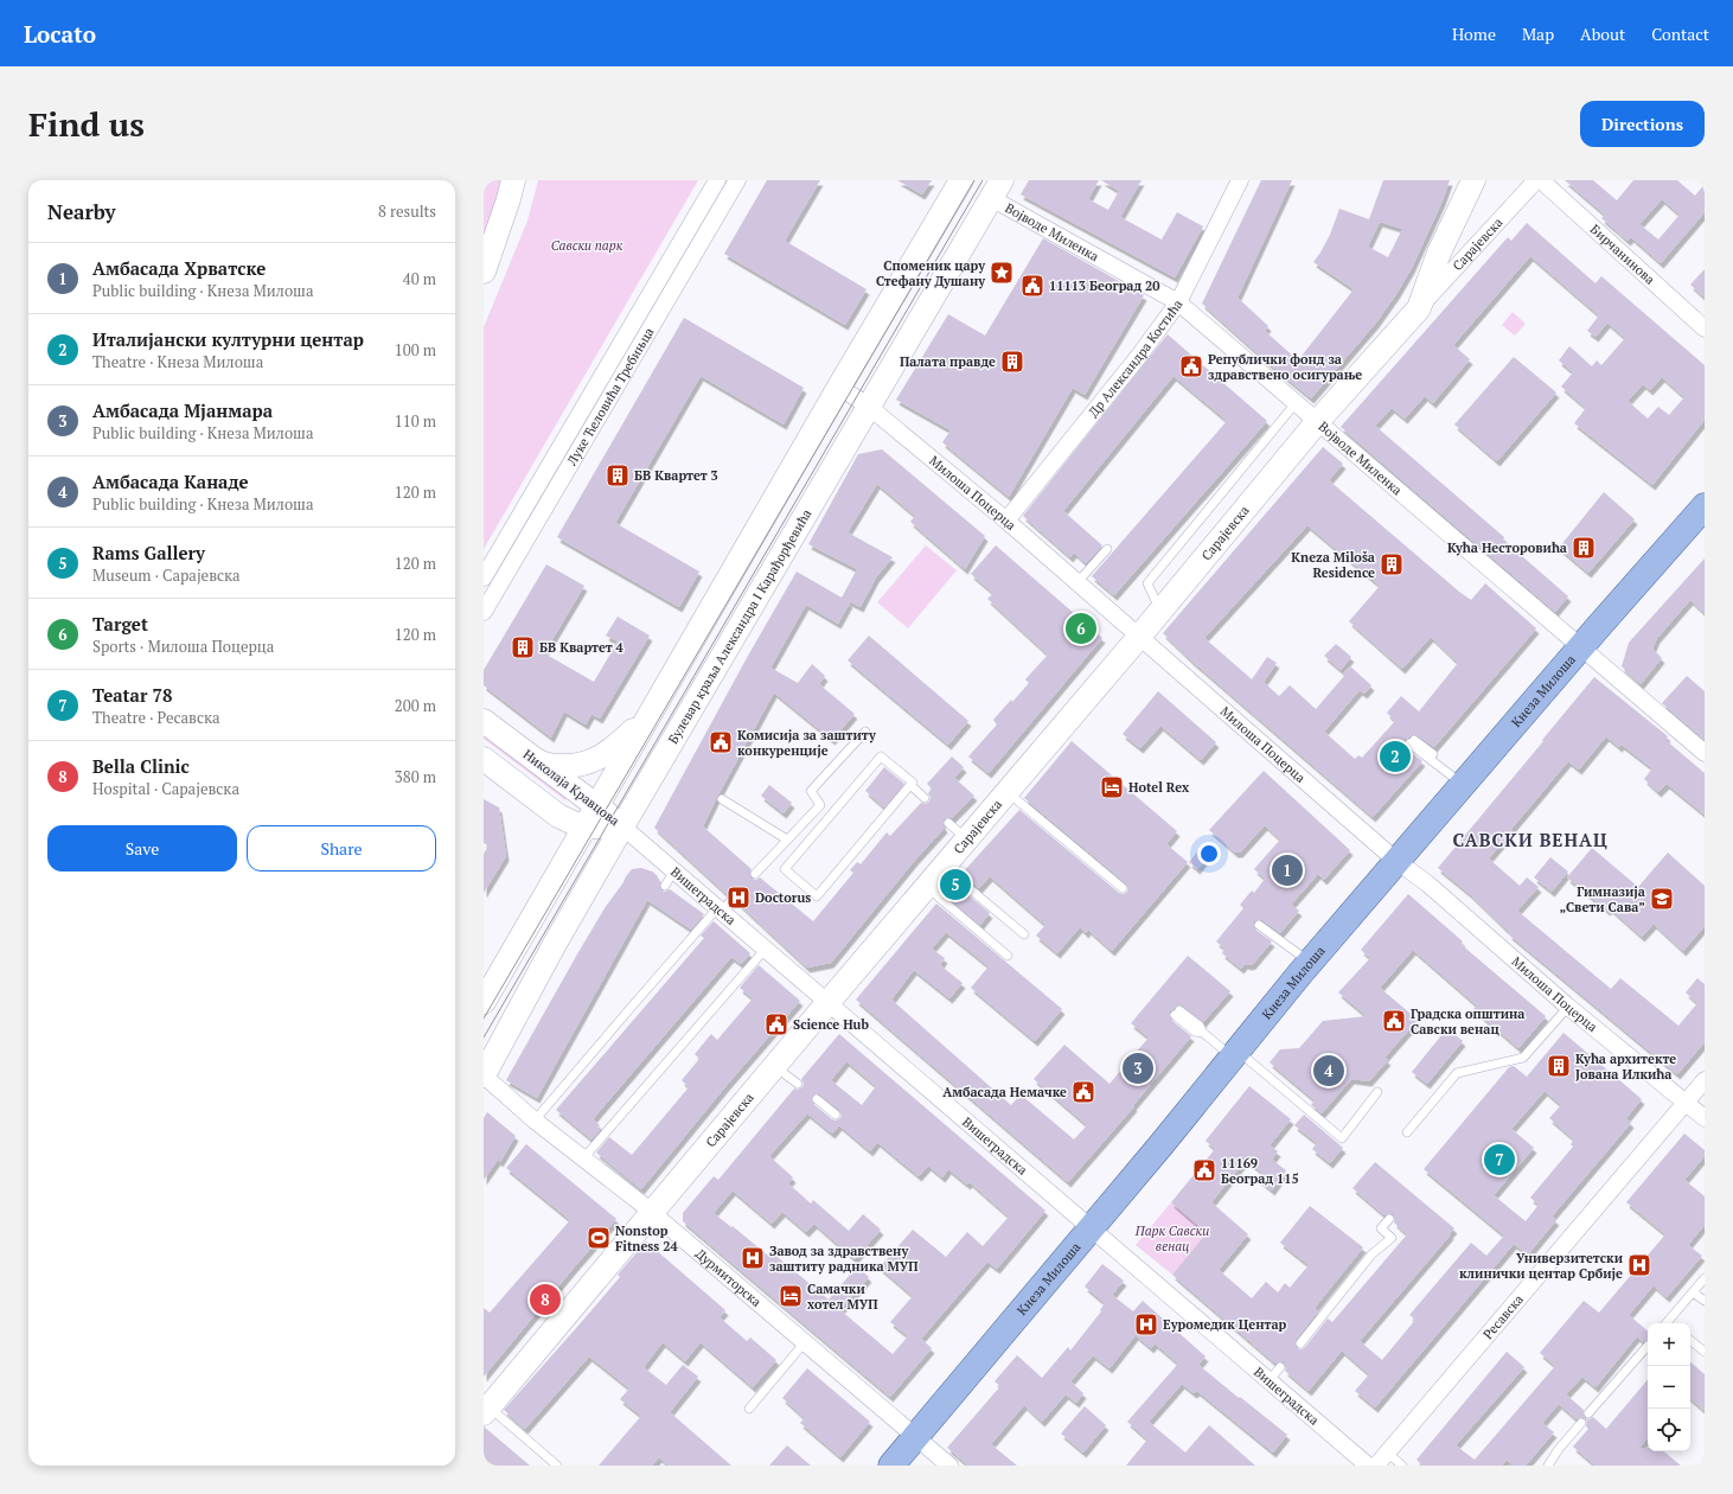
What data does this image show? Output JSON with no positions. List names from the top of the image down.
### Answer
{
  "streets": {
    "main road": [
      "Сарајевска",
      "Булевар краља Александра I Карађорђевића",
      "Кнеза Милоша",
      "Николаја Кравцова"
    ],
    "street": [
      "Војводе Миленка",
      "Бирчанинова",
      "Др Александра Костића",
      "Луке Ћеловића Требињца",
      "Милоша Поцерца",
      "Вишеградска",
      "Дурмиторска",
      "Ресавска"
    ]
  },
  "crossings": [
    ["Војводе Миленка", "Сарајевска"],
    ["Војводе Миленка", "Др Александра Костића"],
    ["Војводе Миленка", "Булевар краља Александра I Карађорђевића"],
    ["Војводе Миленка", "Кнеза Милоша"],
    ["Сарајевска", "Милоша Поцерца"],
    ["Сарајевска", "Вишеградска"],
    ["Сарајевска", "Дурмиторска"],
    ["Др Александра Костића", "Милоша Поцерца"],
    ["Милоша Поцерца", "Булевар краља Александра I Карађорђевића"],
    ["Милоша Поцерца", "Кнеза Милоша"],
    ["Милоша Поцерца", "Ресавска"],
    ["Булевар краља Александра I Карађорђевића", "Николаја Кравцова"],
    ["Булевар краља Александра I Карађорђевића", "Вишеградска"],
    ["Булевар краља Александра I Карађорђевића", "Дурмиторска"],
    ["Кнеза Милоша", "Вишеградска"],
    ["Кнеза Милоша", "Дурмиторска"],
    ["Николаја Кравцова", "Вишеградска"]
  ],
  "districts": ["САВСКИ ВЕНАЦ"],
  "parks": ["Савски парк", "Парк Савски венац"],
  "places": {
    "place": ["Споменик цару Стефану Душану"],
    "public building": [
      "11113 Београд 20",
      "Републички фонд за здравствено осигурање",
      "Комисија за заштиту конкуренције",
      "Градска општина Савски венац",
      "Science Hub",
      "Амбасада Немачке",
      "11169 Београд 115"
    ],
    "building": [
      "Палата правде",
      "БВ Квартет 3",
      "Кућа Несторовића",
      "Kneza Miloša Residence",
      "БВ Квартет 4",
      "Кућа архитекте Јована Илкића"
    ],
    "hotel": ["Hotel Rex", "Самачки хотел МУП"],
    "hospital": [
      "Doctorus",
      "Завод за здравствену заштиту радника МУП",
      "Универзитетски клинички центар Србије",
      "Еуромедик Центар"
    ],
    "school or university": ["Гимназија „Свети Сава”"],
    "sports": ["Nonstop Fitness 24"]
  },
  "page": {
    "header": "Locato",
    "nav": [
      "Home",
      "Map",
      "About",
      "Contact"
    ],
    "buttons": [
      "Directions",
      ["Save", "Share"]
    ],
    "title": "Find us",
    "heading": ["Nearby", "8 results"],
    "list": [
      {
        "mark": "1",
        "name": "Амбасада Хрватске",
        "note": "Public building · Кнеза Милоша",
        "value": "40 m"
      },
      {
        "mark": "2",
        "name": "Италијански културни центар",
        "note": "Theatre · Кнеза Милоша",
        "value": "100 m"
      },
      {
        "mark": "3",
        "name": "Амбасада Мјанмара",
        "note": "Public building · Кнеза Милоша",
        "value": "110 m"
      },
      {
        "mark": "4",
        "name": "Амбасада Канаде",
        "note": "Public building · Кнеза Милоша",
        "value": "120 m"
      },
      {
        "mark": "5",
        "name": "Rams Gallery",
        "note": "Museum · Сарајевска",
        "value": "120 m"
      },
      {
        "mark": "6",
        "name": "Target",
        "note": "Sports · Милоша Поцерца",
        "value": "120 m"
      },
      {
        "mark": "7",
        "name": "Teatar 78",
        "note": "Theatre · Ресавска",
        "value": "200 m"
      },
      {
        "mark": "8",
        "name": "Bella Clinic",
        "note": "Hospital · Сарајевска",
        "value": "380 m"
      }
    ],
    "pins": [
      "6",
      "2",
      "1",
      "5",
      "3",
      "4",
      "7",
      "8"
    ],
    "map_buttons": ["+", "−"]
  }
}
